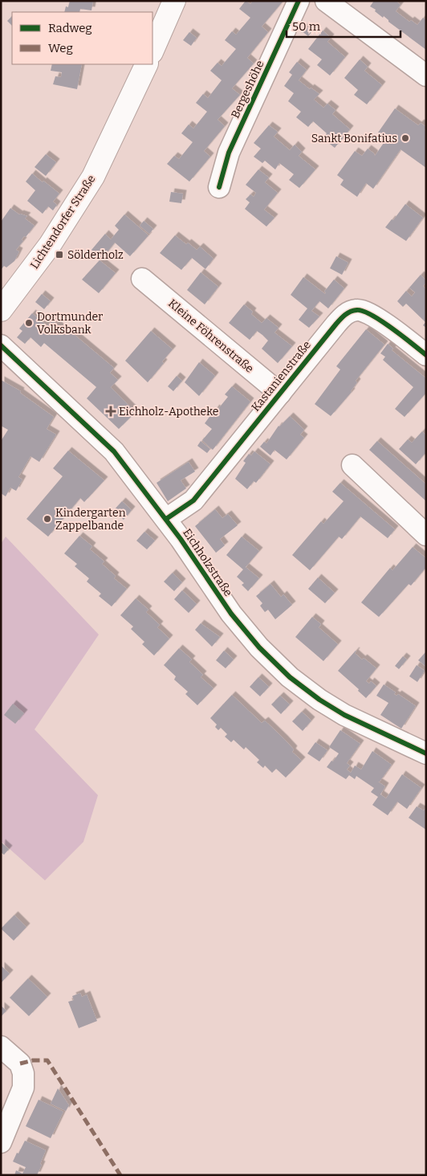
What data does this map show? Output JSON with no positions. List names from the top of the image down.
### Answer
{
  "streets": {
    "main road": ["Lichtendorfer Straße"],
    "street": [
      "Bergeshöhe",
      "Kleine Föhrenstraße",
      "Kastanienstraße",
      "Eichholzstraße"
    ]
  },
  "crossings": [
    ["Kleine Föhrenstraße", "Kastanienstraße"],
    ["Kastanienstraße", "Eichholzstraße"]
  ],
  "places": {
    "other": ["Sankt Bonifatius", "Dortmunder Volksbank", "Kindergarten Zappelbande"],
    "transit": ["Sölderholz"],
    "health": ["Eichholz-Apotheke"]
  },
  "legend": ["Radweg", "Weg"],
  "scale_bar": "50 m"
}
